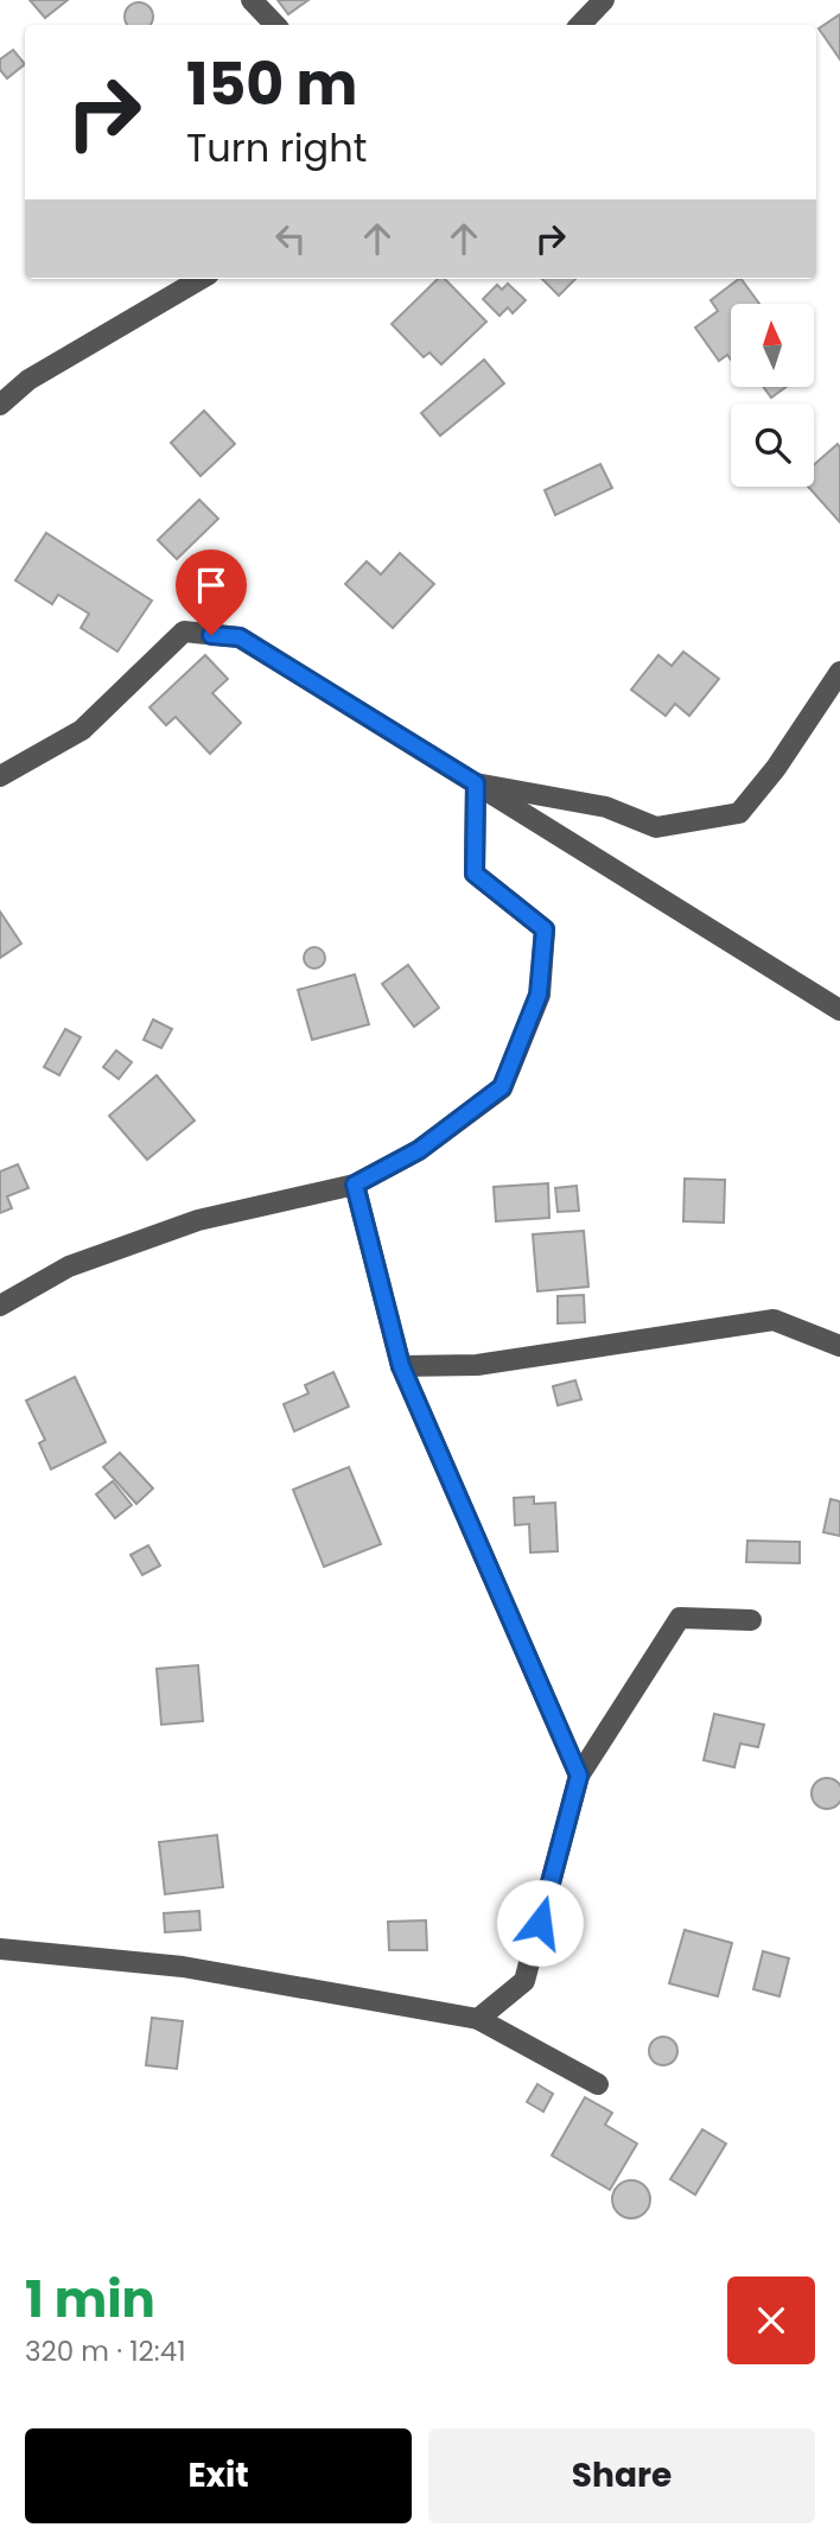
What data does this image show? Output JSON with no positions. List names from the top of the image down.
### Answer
{
  "north": "top",
  "page": {
    "turn": ["150 m", "Turn right"],
    "heading": ["1 min", "320 m · 12:41"],
    "buttons": ["Exit", "Share"]
  }
}
